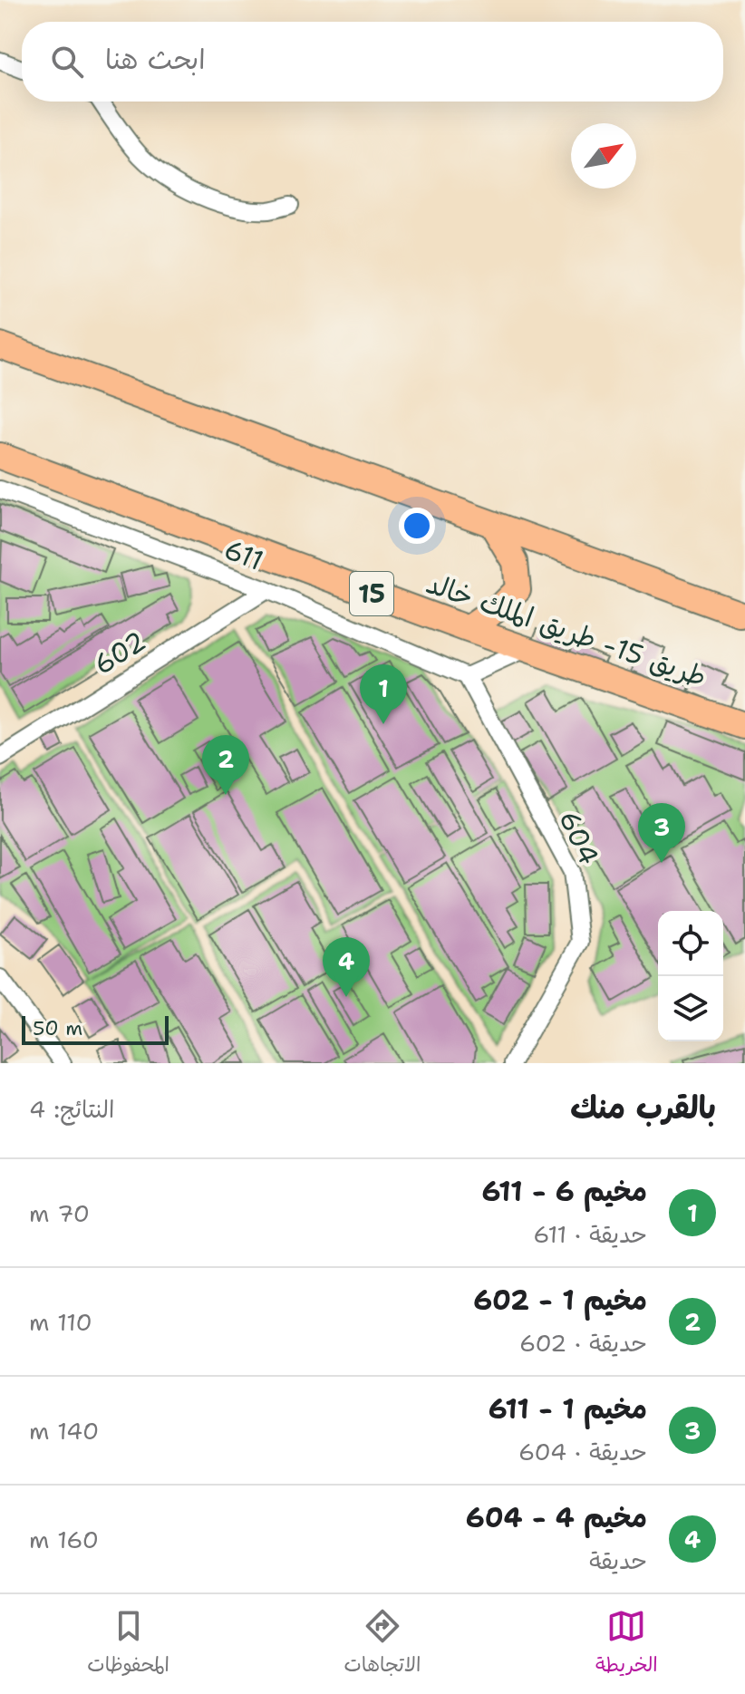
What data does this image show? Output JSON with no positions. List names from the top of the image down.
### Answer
{
  "streets": {
    "main road": ["15", "طريق 15- طريق الملك خالد"],
    "street": ["611", "602", "604"]
  },
  "crossings": [
    ["611", "602"],
    ["611", "604"]
  ],
  "scale_bar": "50 m",
  "north": "top right",
  "page": {
    "search": "ابحث هنا",
    "pins": [
      "1",
      "2",
      "3",
      "4"
    ],
    "scale": "50 m",
    "heading": ["بالقرب منك", "النتائج: 4"],
    "list": [
      {
        "mark": "1",
        "name": "مخيم 6 - 611",
        "note": "حديقة · 611",
        "value": "70 m"
      },
      {
        "mark": "2",
        "name": "مخيم 1 - 602",
        "note": "حديقة · 602",
        "value": "110 m"
      },
      {
        "mark": "3",
        "name": "مخيم 1 - 611",
        "note": "حديقة · 604",
        "value": "140 m"
      },
      {
        "mark": "4",
        "name": "مخيم 4 - 604",
        "note": "حديقة",
        "value": "160 m"
      }
    ],
    "nav": ["الخريطة", "الاتجاهات", "المحفوظات"]
  }
}
